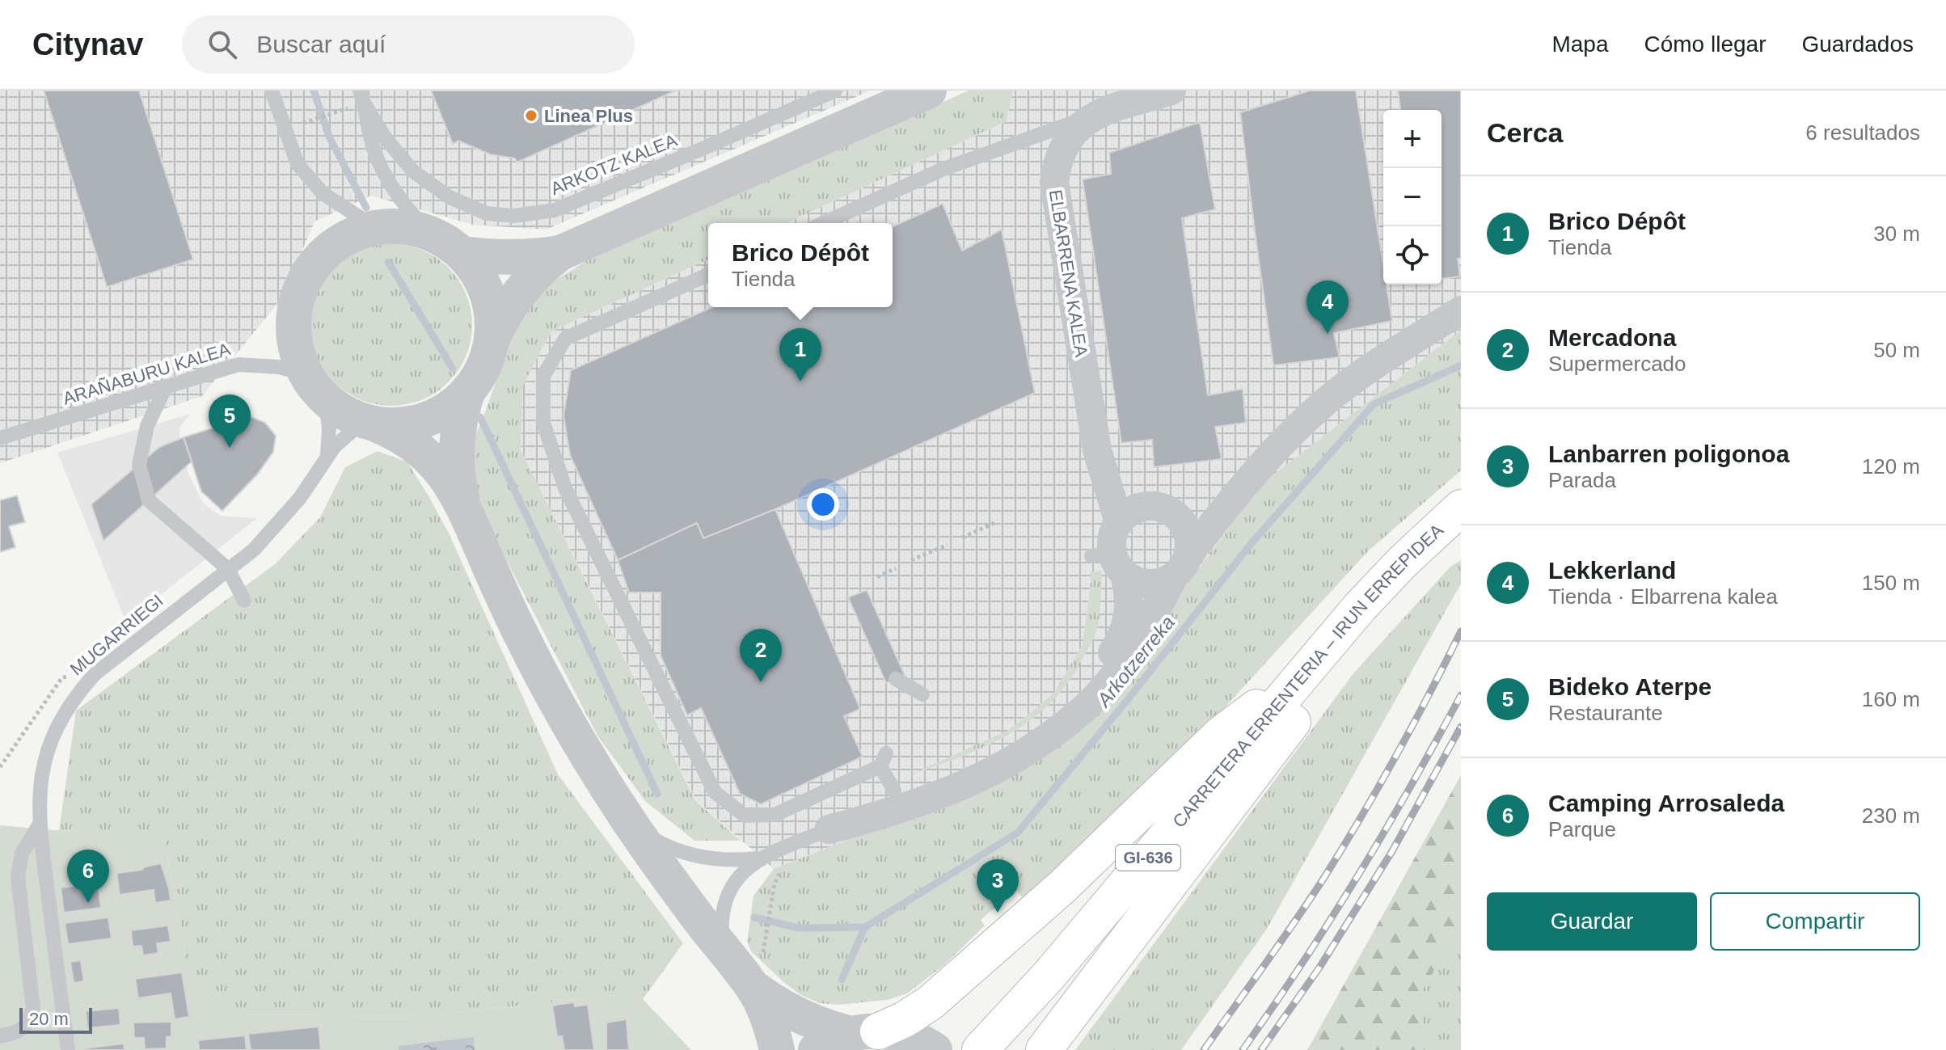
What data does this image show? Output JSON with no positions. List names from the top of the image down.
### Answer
{
  "streets": {
    "main road": ["CARRETERA ERRENTERIA – IRUN ERREPIDEA", "GI-636"],
    "street": ["ELBARRENA KALEA"],
    "lane": ["ARKOTZ KALEA", "ARAÑABURU KALEA", "MUGARRIEGI"]
  },
  "crossings": [
    ["ARKOTZ KALEA", "ARAÑABURU KALEA"],
    ["ARKOTZ KALEA", "MUGARRIEGI"],
    ["ARAÑABURU KALEA", "MUGARRIEGI"]
  ],
  "water": ["Arkotzerreka"],
  "places": ["Linea Plus"],
  "scale_bar": "20 m",
  "page": {
    "header": "Citynav",
    "search": "Buscar aquí",
    "nav": ["Mapa", "Cómo llegar", "Guardados"],
    "heading": ["Cerca", "6 resultados"],
    "map_buttons": ["+", "−"],
    "list": [
      {
        "mark": "1",
        "name": "Brico Dépôt",
        "note": "Tienda",
        "value": "30 m"
      },
      {
        "mark": "2",
        "name": "Mercadona",
        "note": "Supermercado",
        "value": "50 m"
      },
      {
        "mark": "3",
        "name": "Lanbarren poligonoa",
        "note": "Parada",
        "value": "120 m"
      },
      {
        "mark": "4",
        "name": "Lekkerland",
        "note": "Tienda · Elbarrena kalea",
        "value": "150 m"
      },
      {
        "mark": "5",
        "name": "Bideko Aterpe",
        "note": "Restaurante",
        "value": "160 m"
      },
      {
        "mark": "6",
        "name": "Camping Arrosaleda",
        "note": "Parque",
        "value": "230 m"
      }
    ],
    "popup": ["Brico Dépôt", "Tienda"],
    "pins": [
      "4",
      "1",
      "5",
      "2",
      "6",
      "3"
    ],
    "buttons": ["Guardar", "Compartir"],
    "scale": "20 m"
  }
}
